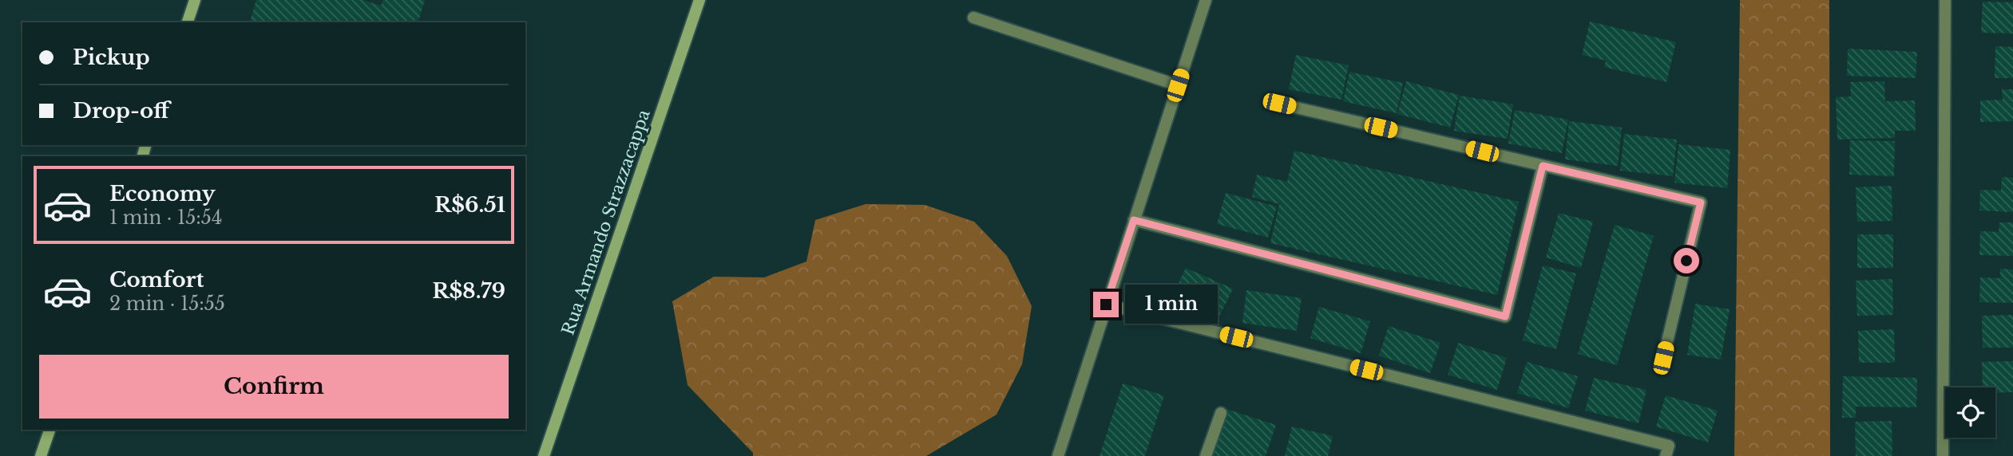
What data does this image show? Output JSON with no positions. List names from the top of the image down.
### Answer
{
  "streets": {
    "main road": ["Rua Armando Strazzacappa"]
  },
  "page": {
    "banner": ["Pickup", "Drop-off"],
    "list": [
      {
        "name": "Economy",
        "note": "1 min · 15:54",
        "value": "R$6.51"
      },
      {
        "name": "Comfort",
        "note": "2 min · 15:55",
        "value": "R$8.79"
      }
    ],
    "bubble": "1 min",
    "buttons": "Confirm"
  }
}
